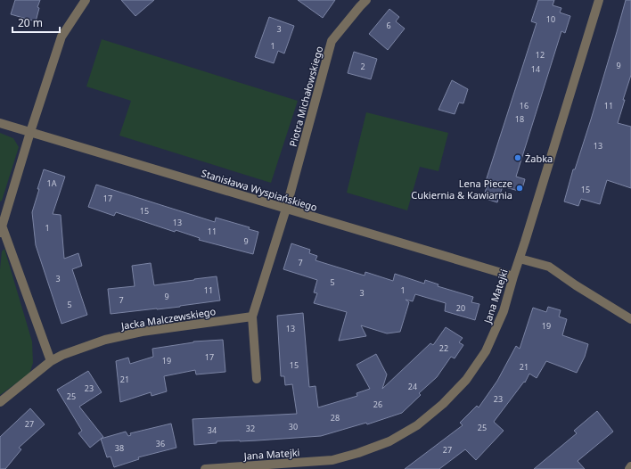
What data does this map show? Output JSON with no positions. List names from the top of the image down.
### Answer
{
  "streets": {
    "street": [
      "Piotra Michałowskiego",
      "Stanisława Wyspiańskiego",
      "Jana Matejki",
      "Jacka Malczewskiego"
    ]
  },
  "crossings": [
    ["Piotra Michałowskiego", "Stanisława Wyspiańskiego"],
    ["Stanisława Wyspiańskiego", "Jana Matejki"]
  ],
  "places": ["Żabka", "Lena Piecze Cukiernia & Kawiarnia"],
  "house_numbers": [
    "10",
    "6",
    "3",
    "1",
    "12",
    "9",
    "2",
    "14",
    "16",
    "11",
    "18",
    "13",
    "1A",
    "15",
    "17",
    "15",
    "13",
    "1",
    "11",
    "9",
    "7",
    "3",
    "5",
    "11",
    "1",
    "3",
    "9",
    "7",
    "5",
    "20",
    "19",
    "13",
    "22",
    "17",
    "19",
    "15",
    "21",
    "21",
    "24",
    "23",
    "25",
    "23",
    "26",
    "28",
    "27",
    "30",
    "25",
    "32",
    "34",
    "36",
    "38",
    "27"
  ],
  "scale_bar": "20 m"
}
